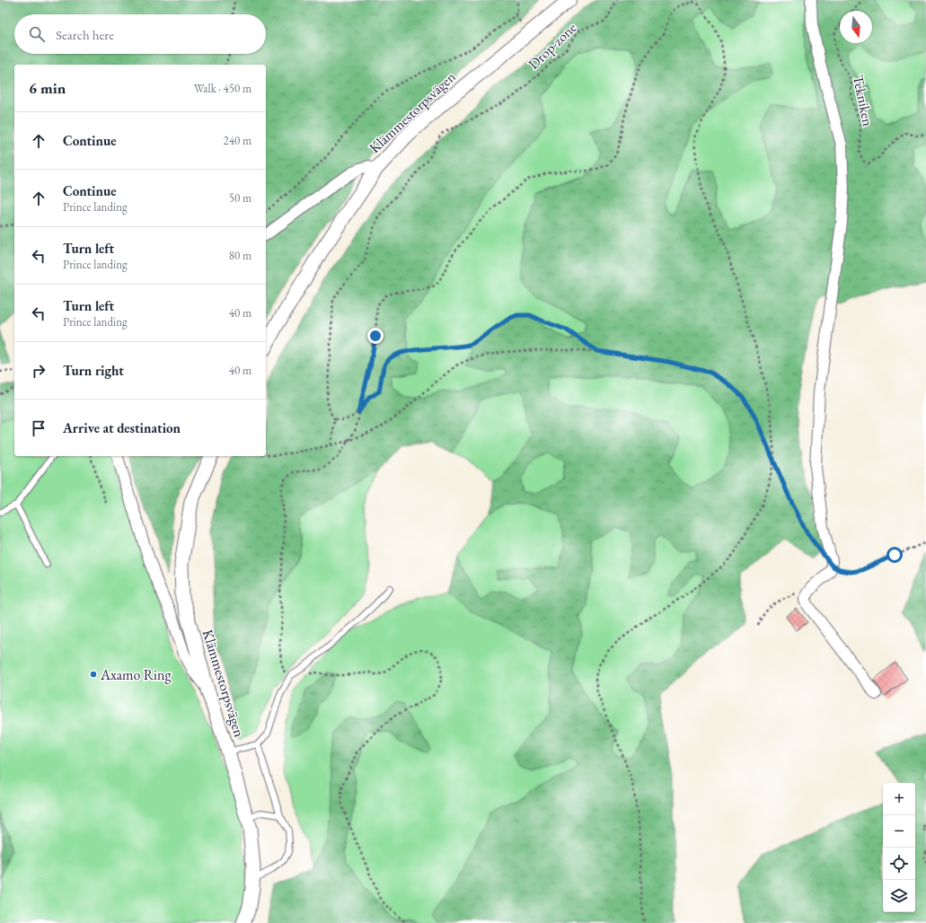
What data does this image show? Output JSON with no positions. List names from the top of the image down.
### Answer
{
  "streets": {
    "street": ["Klämmestorpsvägen"],
    "path": ["Drop-zone", "Tekniken"]
  },
  "places": ["Axamo Ring"],
  "north": "bottom",
  "page": {
    "search": "Search here",
    "heading": ["6 min", "Walk · 450 m"],
    "list": [
      ["Continue", "240 m"],
      ["Continue", "Prince landing", "50 m"],
      ["Turn left", "Prince landing", "80 m"],
      ["Turn left", "Prince landing", "40 m"],
      ["Turn right", "40 m"],
      "Arrive at destination"
    ],
    "map_buttons": ["+", "−"]
  }
}
